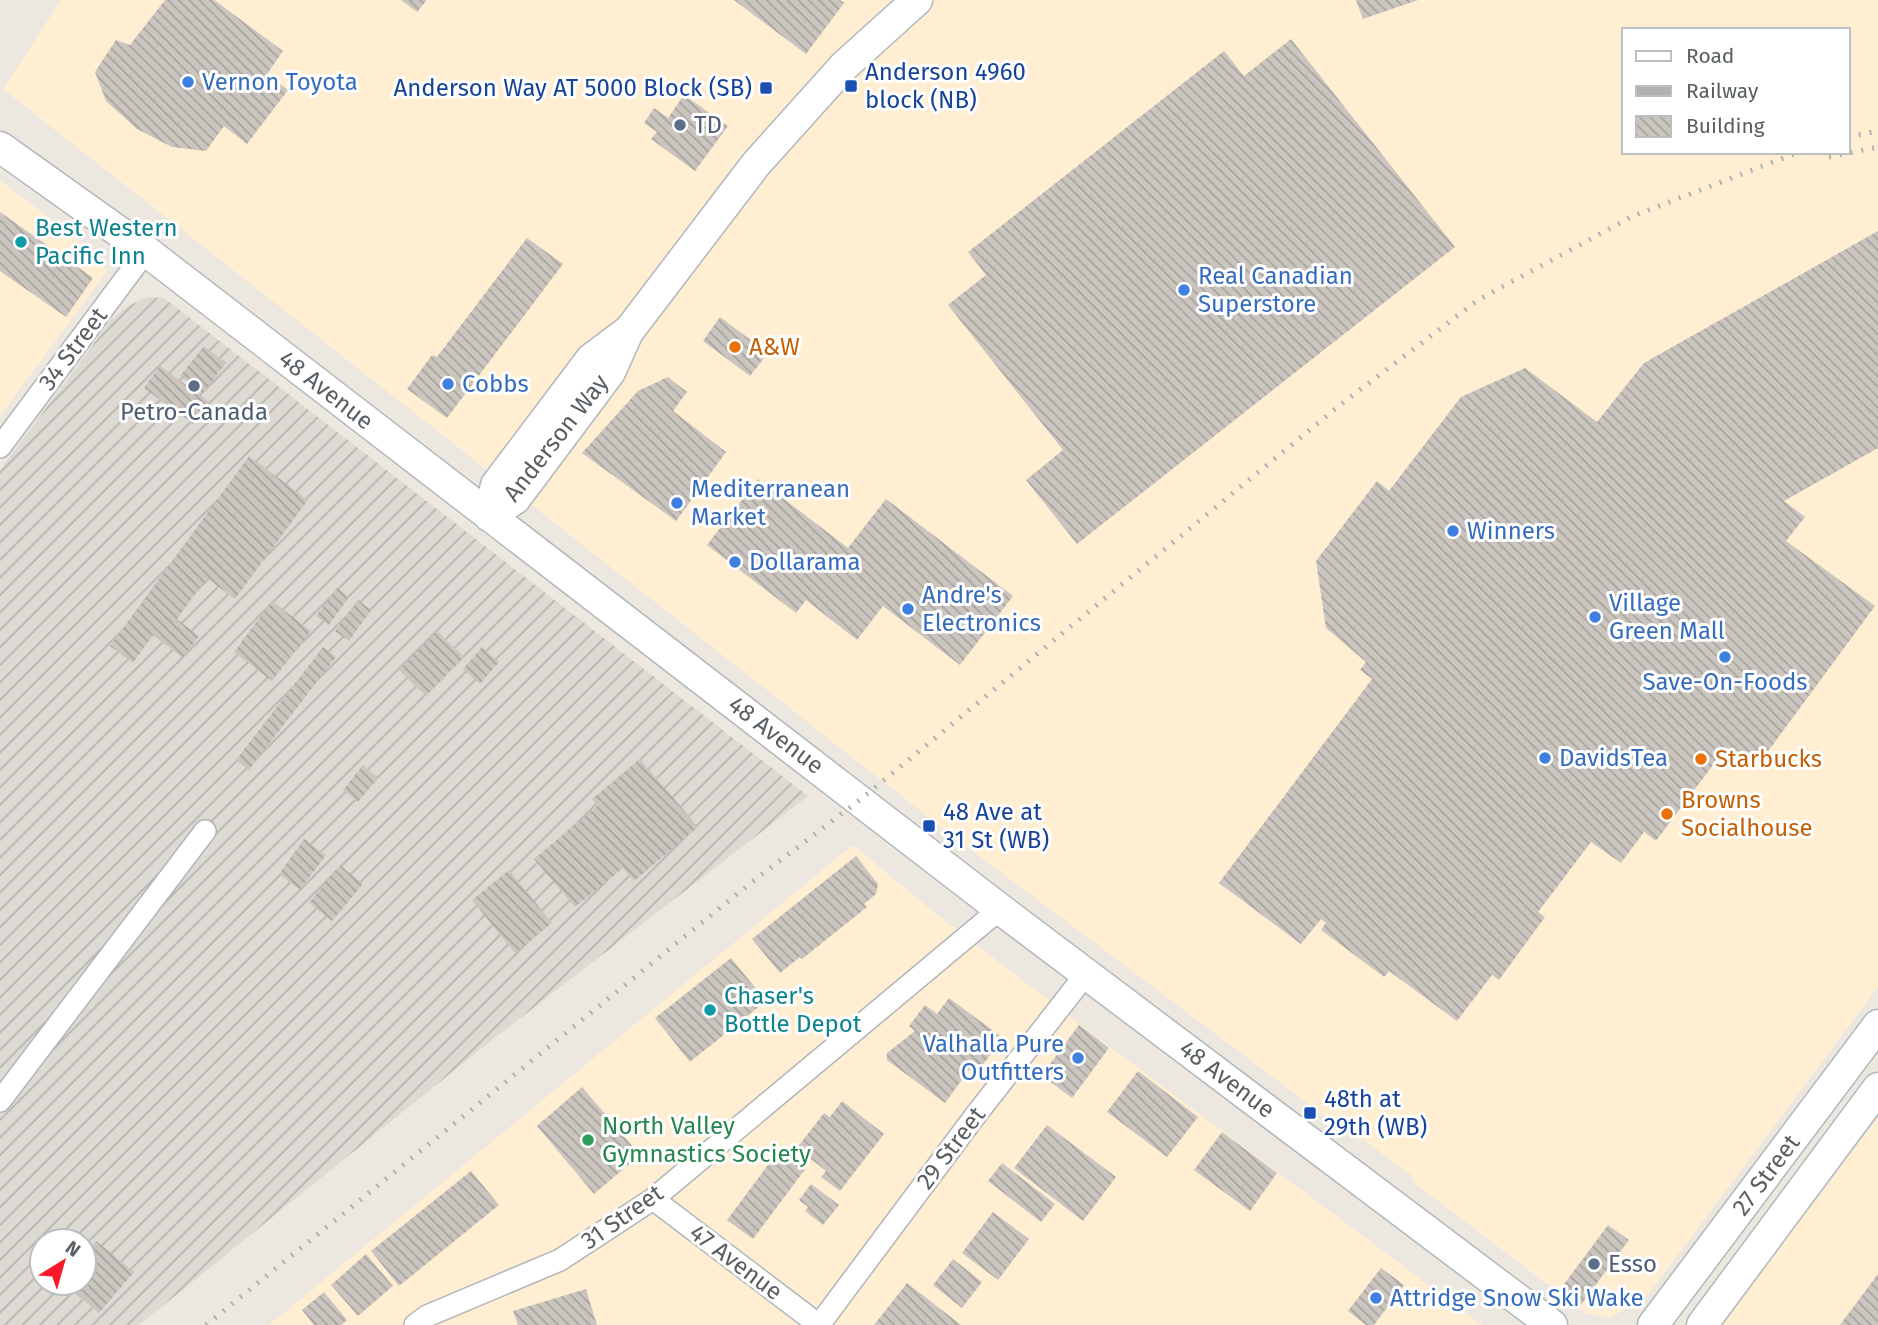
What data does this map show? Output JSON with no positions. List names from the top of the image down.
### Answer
{
  "streets": {
    "main road": ["48 Avenue", "Anderson Way", "27 Street"],
    "street": [
      "34 Street",
      "29 Street",
      "31 Street",
      "47 Avenue"
    ]
  },
  "crossings": [
    ["34 Street", "48 Avenue"],
    ["48 Avenue", "Anderson Way"],
    ["48 Avenue", "29 Street"],
    ["48 Avenue", "31 Street"],
    ["29 Street", "47 Avenue"],
    ["31 Street", "47 Avenue"]
  ],
  "places": {
    "other": [
      "Vernon Toyota",
      "TD",
      "Best Western Pacific Inn",
      "Real Canadian Superstore",
      "A&W",
      "Cobbs",
      "Petro-Canada",
      "Mediterranean Market",
      "Winners",
      "Dollarama",
      "Andre's Electronics",
      "Village Green Mall",
      "Save-On-Foods",
      "DavidsTea",
      "Starbucks",
      "Browns Socialhouse",
      "Chaser's Bottle Depot",
      "Valhalla Pure Outfitters",
      "North Valley Gymnastics Society",
      "Esso",
      "Attridge Snow Ski Wake"
    ],
    "transit": [
      "Anderson 4960 block (NB)",
      "Anderson Way AT 5000 Block (SB)",
      "48 Ave at 31 St (WB)",
      "48th at 29th (WB)"
    ]
  },
  "legend": ["Road", "Railway", "Building"],
  "north": "top right"
}
